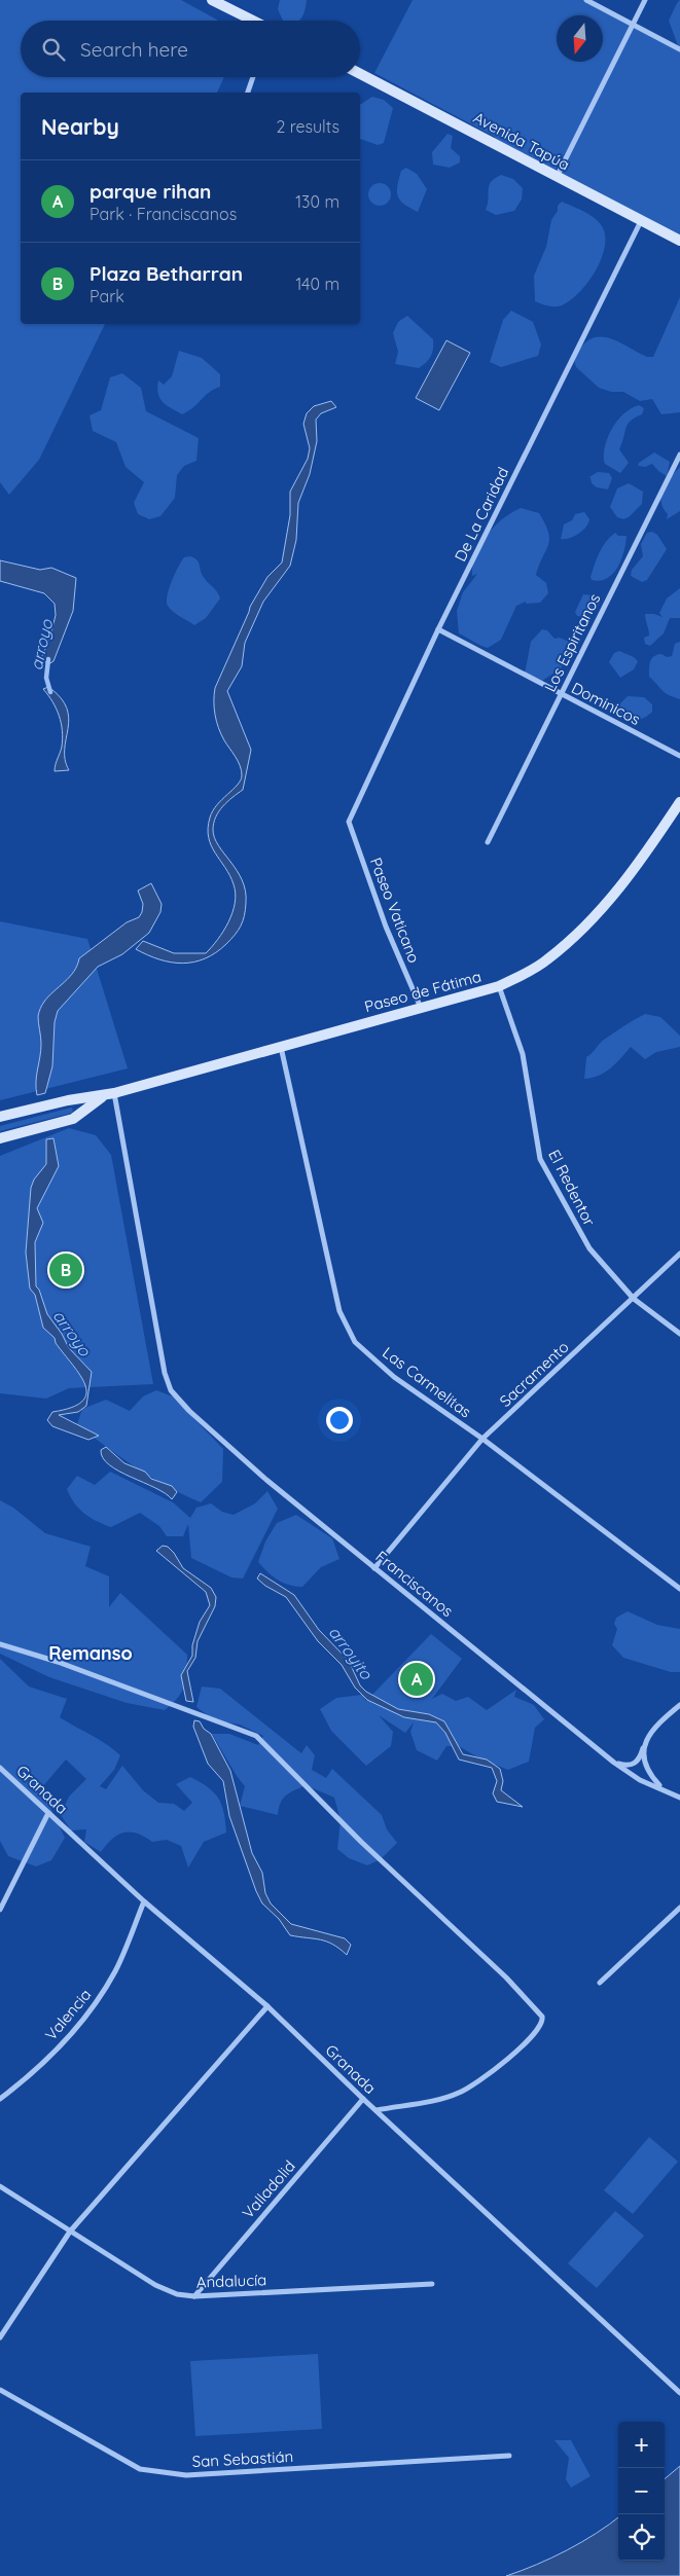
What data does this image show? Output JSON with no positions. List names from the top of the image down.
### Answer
{
  "streets": {
    "street": [
      "Avenida Tapúa",
      "De La Caridad",
      "Los Espiritanos",
      "Dominicos",
      "Paseo Vaticano",
      "Paseo de Fátima",
      "El Redentor",
      "Sacramento",
      "Las Carmelitas",
      "Franciscanos",
      "Granada",
      "Valencia",
      "Valladolid",
      "Andalucía",
      "San Sebastián"
    ]
  },
  "crossings": [
    ["Avenida Tapúa", "De La Caridad"],
    ["De La Caridad", "Dominicos"],
    ["De La Caridad", "Paseo Vaticano"],
    ["Los Espiritanos", "Dominicos"],
    ["Paseo Vaticano", "Paseo de Fátima"],
    ["Paseo de Fátima", "El Redentor"],
    ["Paseo de Fátima", "Las Carmelitas"],
    ["Paseo de Fátima", "Franciscanos"],
    ["El Redentor", "Sacramento"],
    ["Sacramento", "Las Carmelitas"],
    ["Sacramento", "Franciscanos"],
    ["Granada", "Valencia"],
    ["Granada", "Valladolid"],
    ["Valladolid", "Andalucía"]
  ],
  "districts": ["Remanso"],
  "water": ["arroyo", "arroyito"],
  "north": "bottom",
  "page": {
    "search": "Search here",
    "heading": ["Nearby", "2 results"],
    "list": [
      {
        "mark": "A",
        "name": "parque rihan",
        "note": "Park · Franciscanos",
        "value": "130 m"
      },
      {
        "mark": "B",
        "name": "Plaza Betharran",
        "note": "Park",
        "value": "140 m"
      }
    ],
    "pins": ["B", "A"],
    "map_buttons": ["+", "−"]
  }
}
